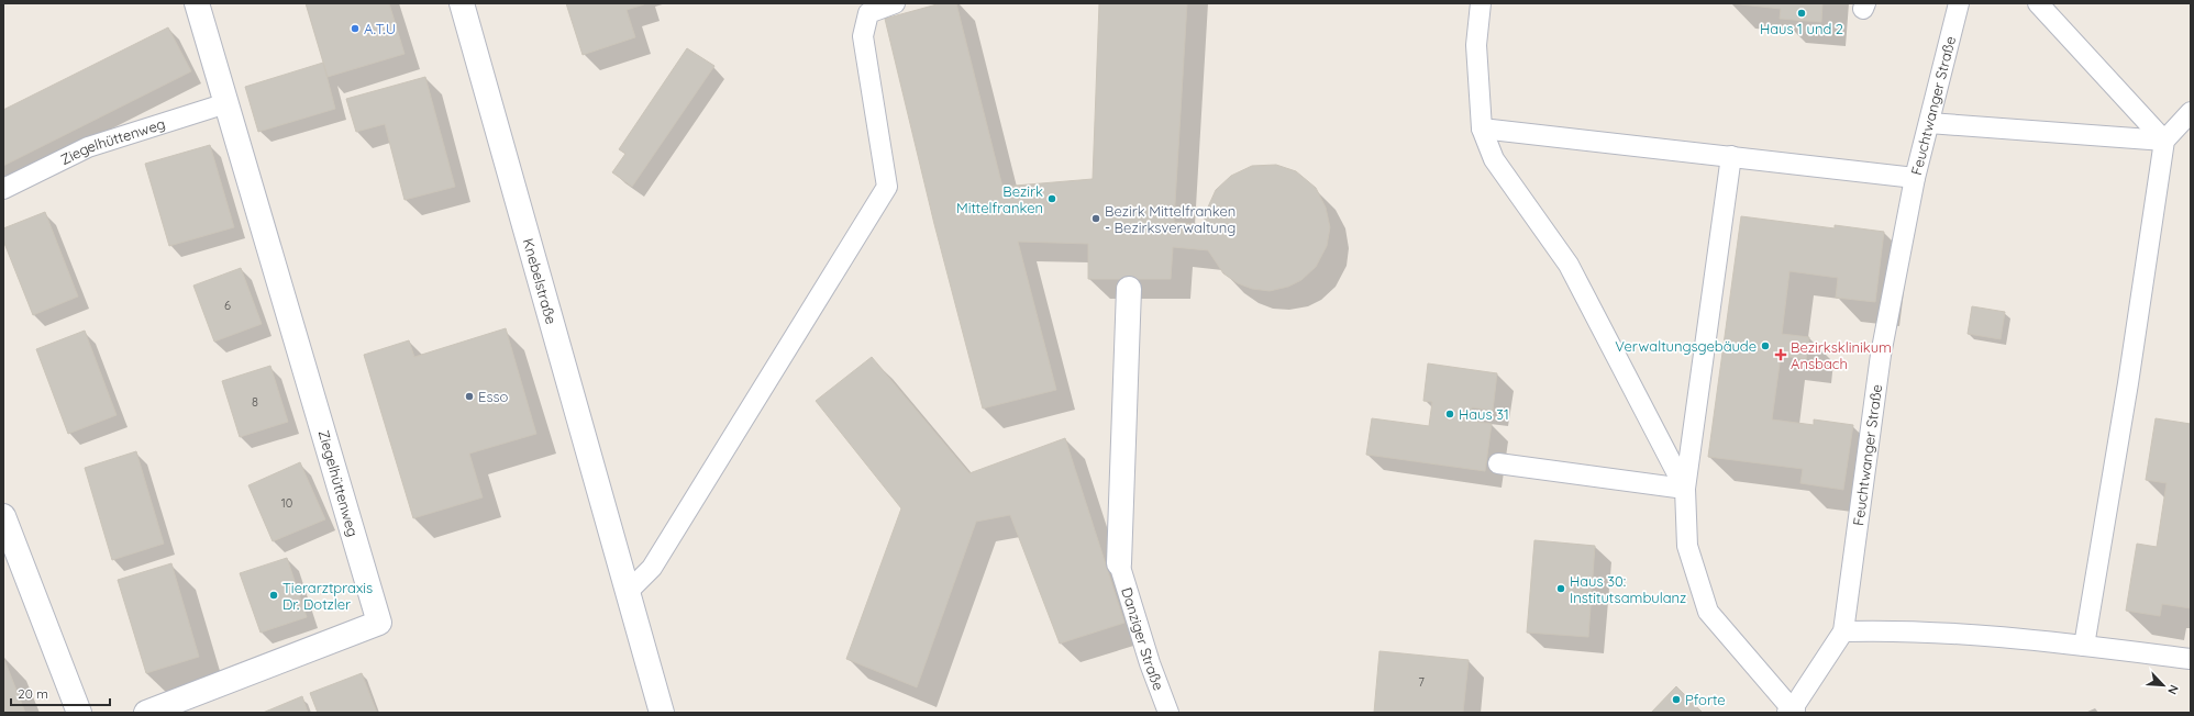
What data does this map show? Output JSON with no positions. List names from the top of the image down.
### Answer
{
  "streets": {
    "street": ["Ziegelhüttenweg", "Knebelstraße"],
    "lane": ["Feuchtwanger Straße", "Danziger Straße"]
  },
  "places": {
    "other": [
      "Haus 1 und 2",
      "A.T.U",
      "Bezirk Mittelfranken",
      "Bezirk Mittelfranken - Bezirksverwaltung",
      "Verwaltungsgebäude",
      "Esso",
      "Haus 31",
      "Haus 30: Institutsambulanz",
      "Tierarztpraxis Dr. Dotzler",
      "Pforte"
    ],
    "health": ["Bezirksklinikum Ansbach"]
  },
  "house_numbers": [
    "6",
    "8",
    "10",
    "7"
  ],
  "scale_bar": "20 m",
  "north": "bottom right"
}
